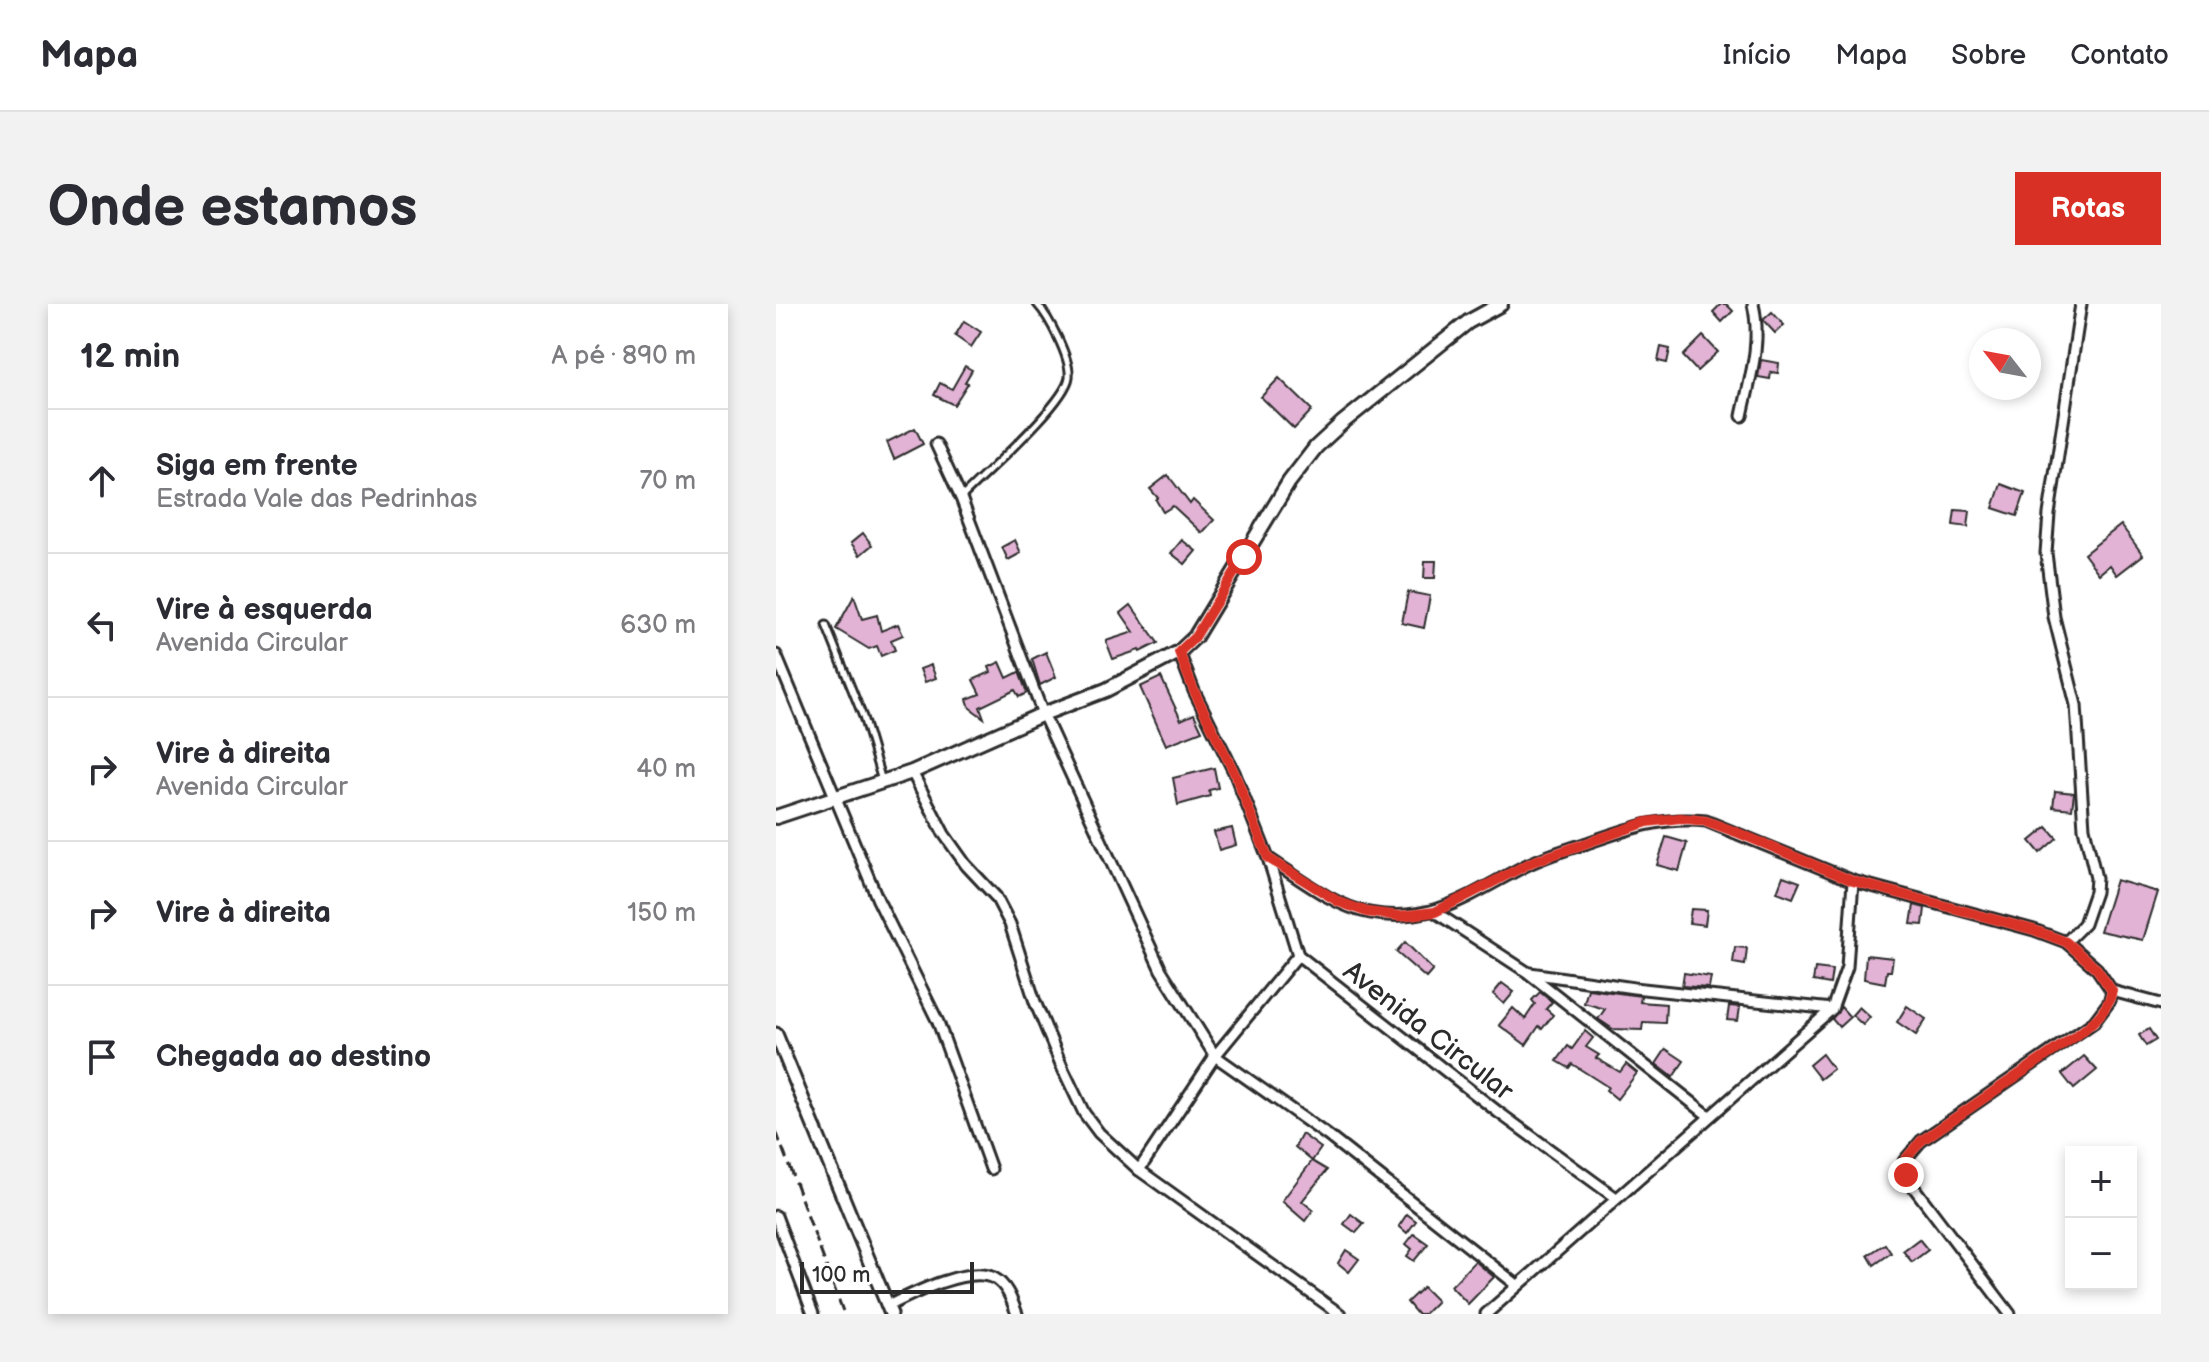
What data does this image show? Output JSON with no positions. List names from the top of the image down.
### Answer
{
  "streets": {
    "street": ["Avenida Circular"]
  },
  "scale_bar": "100 m",
  "north": "top left",
  "page": {
    "header": "Mapa",
    "nav": [
      "Início",
      "Mapa",
      "Sobre",
      "Contato"
    ],
    "buttons": "Rotas",
    "title": "Onde estamos",
    "heading": ["12 min", "A pé · 890 m"],
    "list": [
      ["Siga em frente", "Estrada Vale das Pedrinhas", "70 m"],
      ["Vire à esquerda", "Avenida Circular", "630 m"],
      ["Vire à direita", "Avenida Circular", "40 m"],
      ["Vire à direita", "150 m"],
      "Chegada ao destino"
    ],
    "map_buttons": ["+", "−"],
    "scale": "100 m"
  }
}
